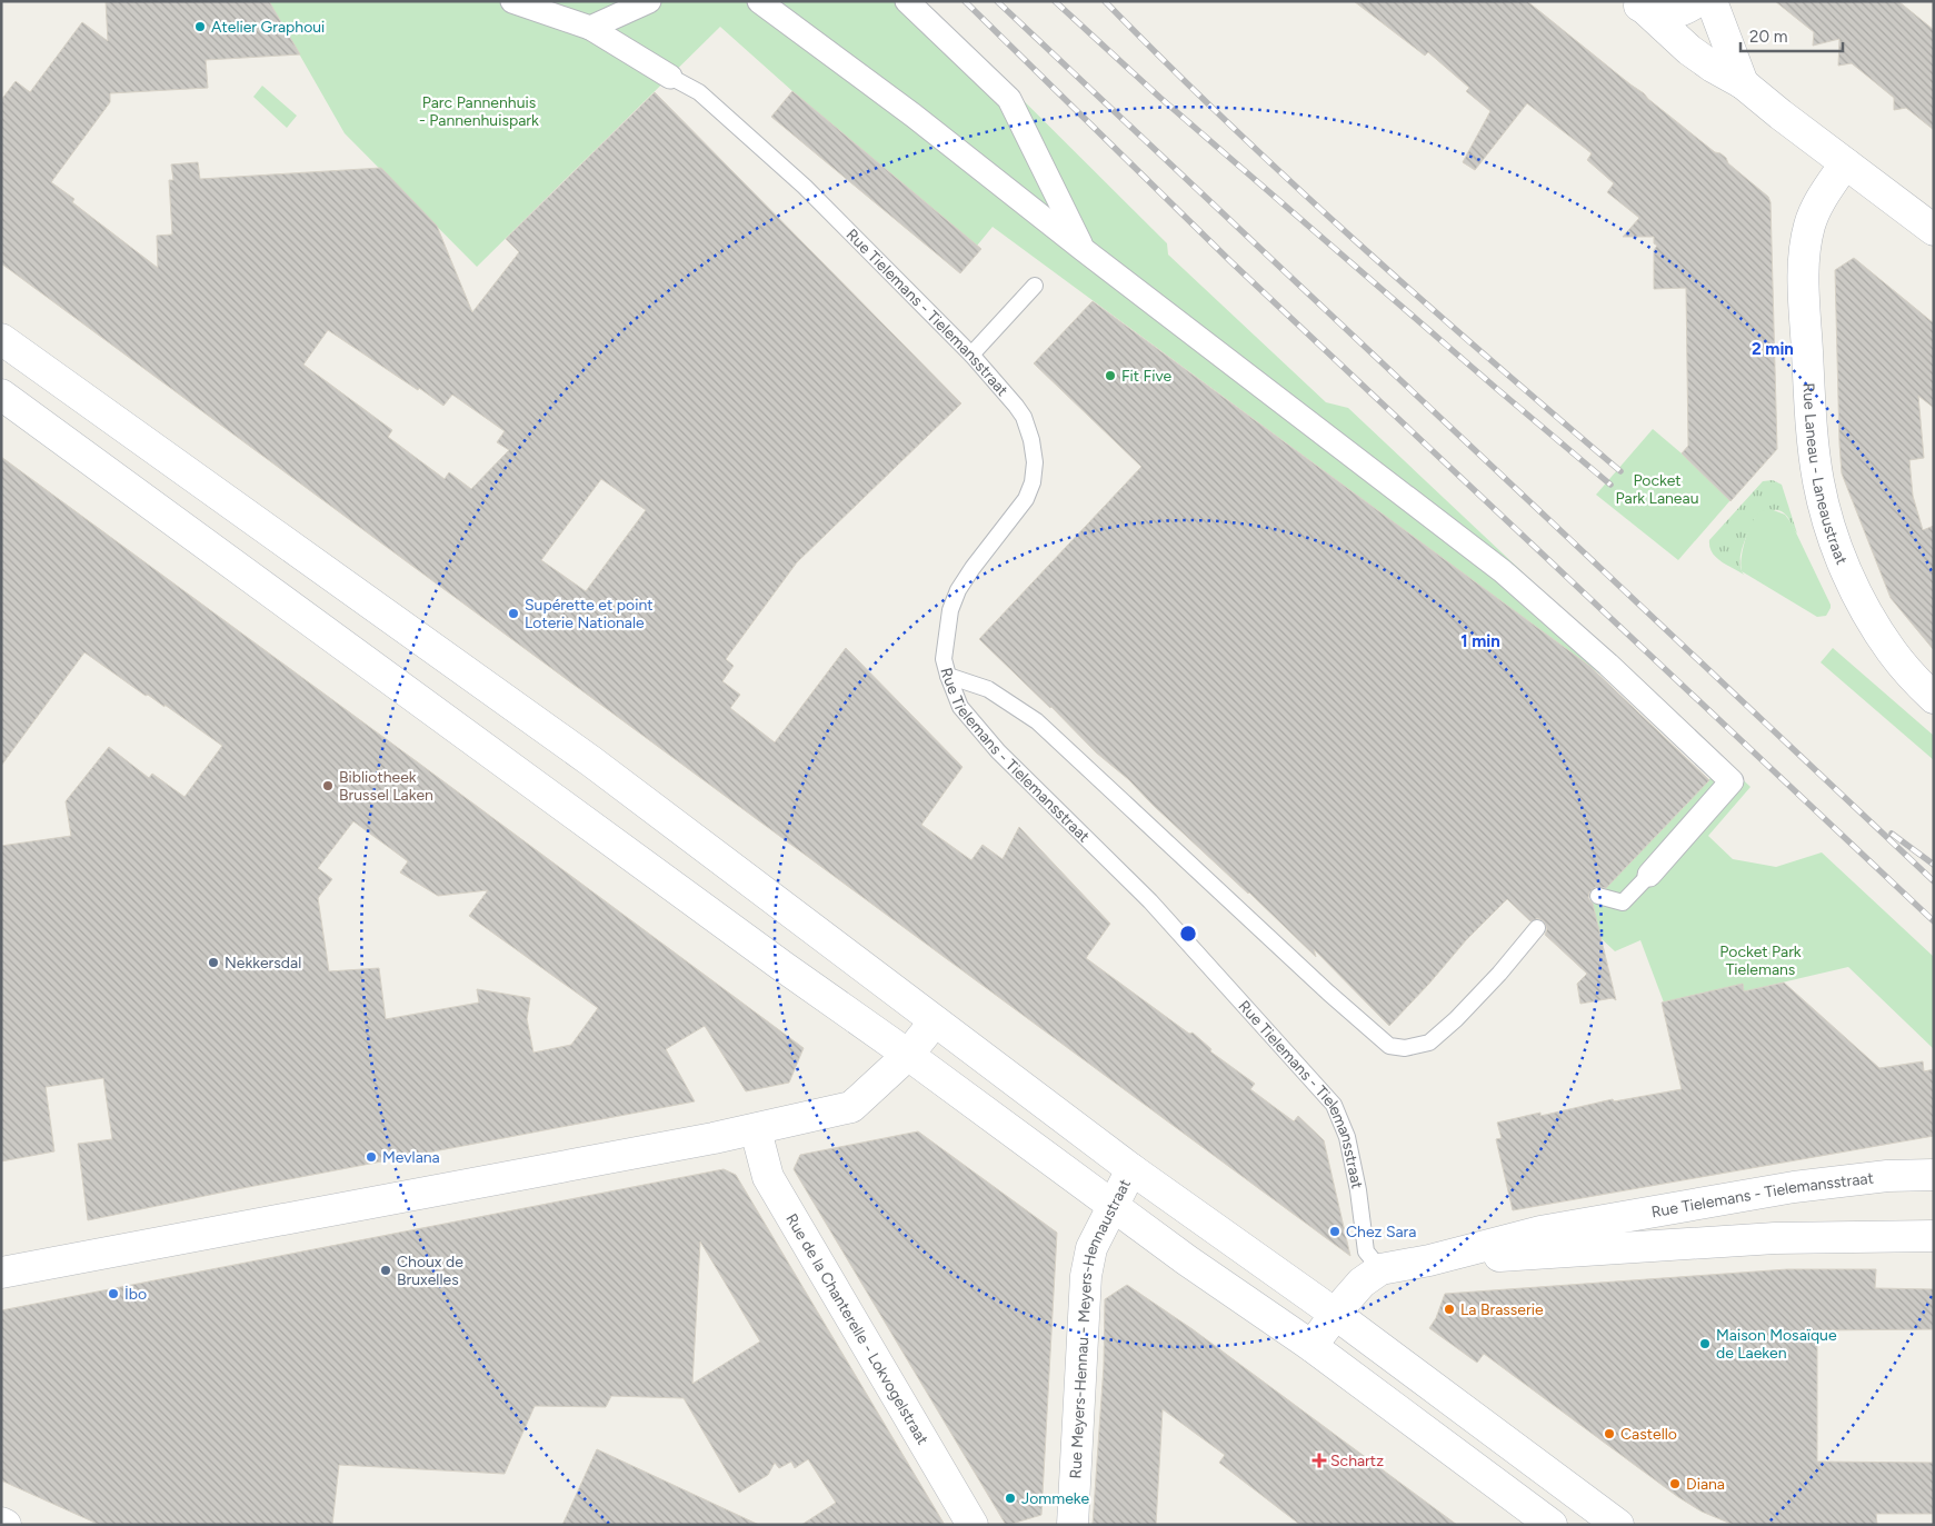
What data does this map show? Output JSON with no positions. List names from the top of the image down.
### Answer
{
  "streets": {
    "street": [
      "Rue Tielemans - Tielemansstraat",
      "Rue Laneau - Laneaustraat",
      "Rue de la Chanterelle - Lokvogelstraat",
      "Rue Meyers-Hennau - Meyers-Hennaustraat"
    ]
  },
  "parks": ["Parc Pannenhuis - Pannenhuispark", "Pocket Park Laneau", "Pocket Park Tielemans"],
  "places": {
    "other": [
      "Atelier Graphoui",
      "Fit Five",
      "Supérette et point Loterie Nationale",
      "Bibliotheek Brussel Laken",
      "Nekkersdal",
      "Mevlana",
      "Chez Sara",
      "Choux de Bruxelles",
      "İbo",
      "La Brasserie",
      "Maison Mosaïque de Laeken",
      "Castello",
      "Diana",
      "Jommeke"
    ],
    "health": ["Schartz"]
  },
  "scale_bar": "20 m",
  "rings": ["2 min", "1 min"]
}
